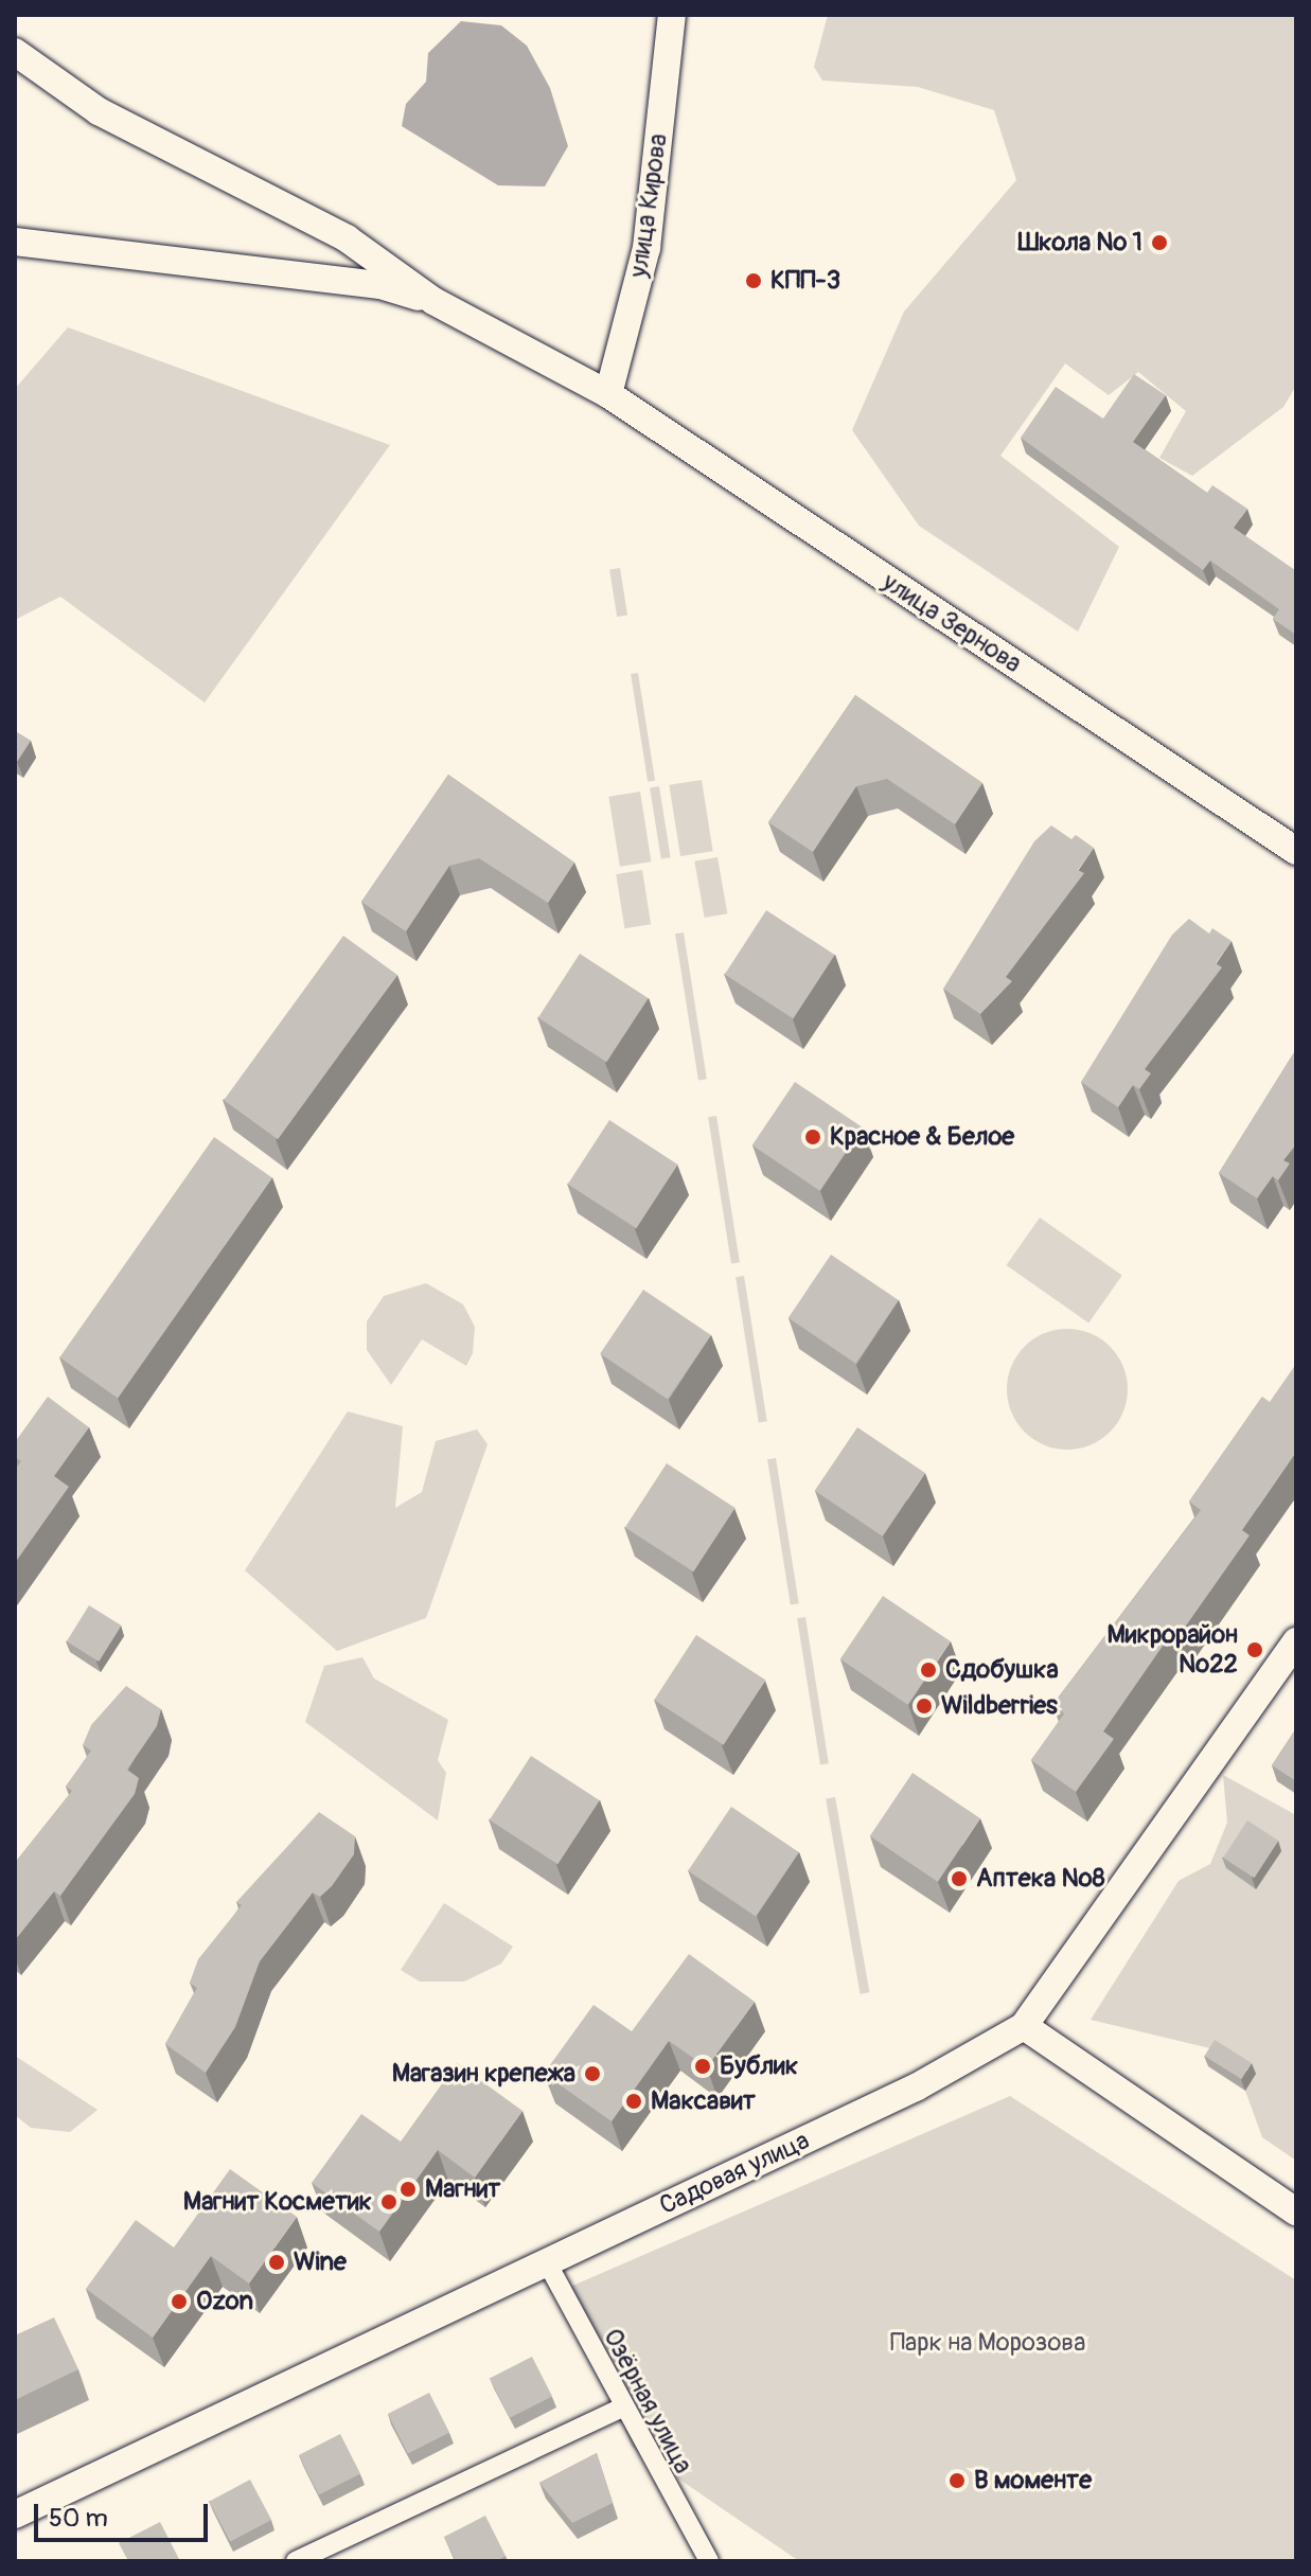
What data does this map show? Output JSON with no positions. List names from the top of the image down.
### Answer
{
  "streets": {
    "street": [
      "улица Кирова",
      "улица Зернова",
      "Садовая улица",
      "Озёрная улица"
    ]
  },
  "crossings": [
    ["улица Кирова", "улица Зернова"],
    ["Садовая улица", "Озёрная улица"]
  ],
  "parks": ["Парк на Морозова"],
  "places": [
    "Школа № 1",
    "КПП-3",
    "Красное & Белое",
    "Микрорайон №22",
    "Сдобушка",
    "Wildberries",
    "Аптека №8",
    "Бублик",
    "Магазин крепежа",
    "Максавит",
    "Магнит",
    "Магнит Косметик",
    "Wine",
    "Ozon",
    "В моменте"
  ],
  "scale_bar": "50 m"
}
